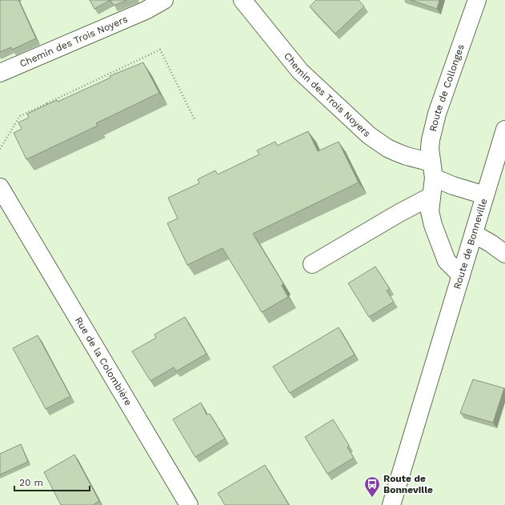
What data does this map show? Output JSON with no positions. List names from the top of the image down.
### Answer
{
  "streets": {
    "street": [
      "Chemin des Trois Noyers",
      "Route de Collonges",
      "Route de Bonneville",
      "Rue de la Colombière"
    ]
  },
  "crossings": [
    ["Chemin des Trois Noyers", "Route de Collonges"],
    ["Route de Collonges", "Route de Bonneville"]
  ],
  "places": {
    "bus stop": ["Route de Bonneville"]
  },
  "scale_bar": "20 m"
}
